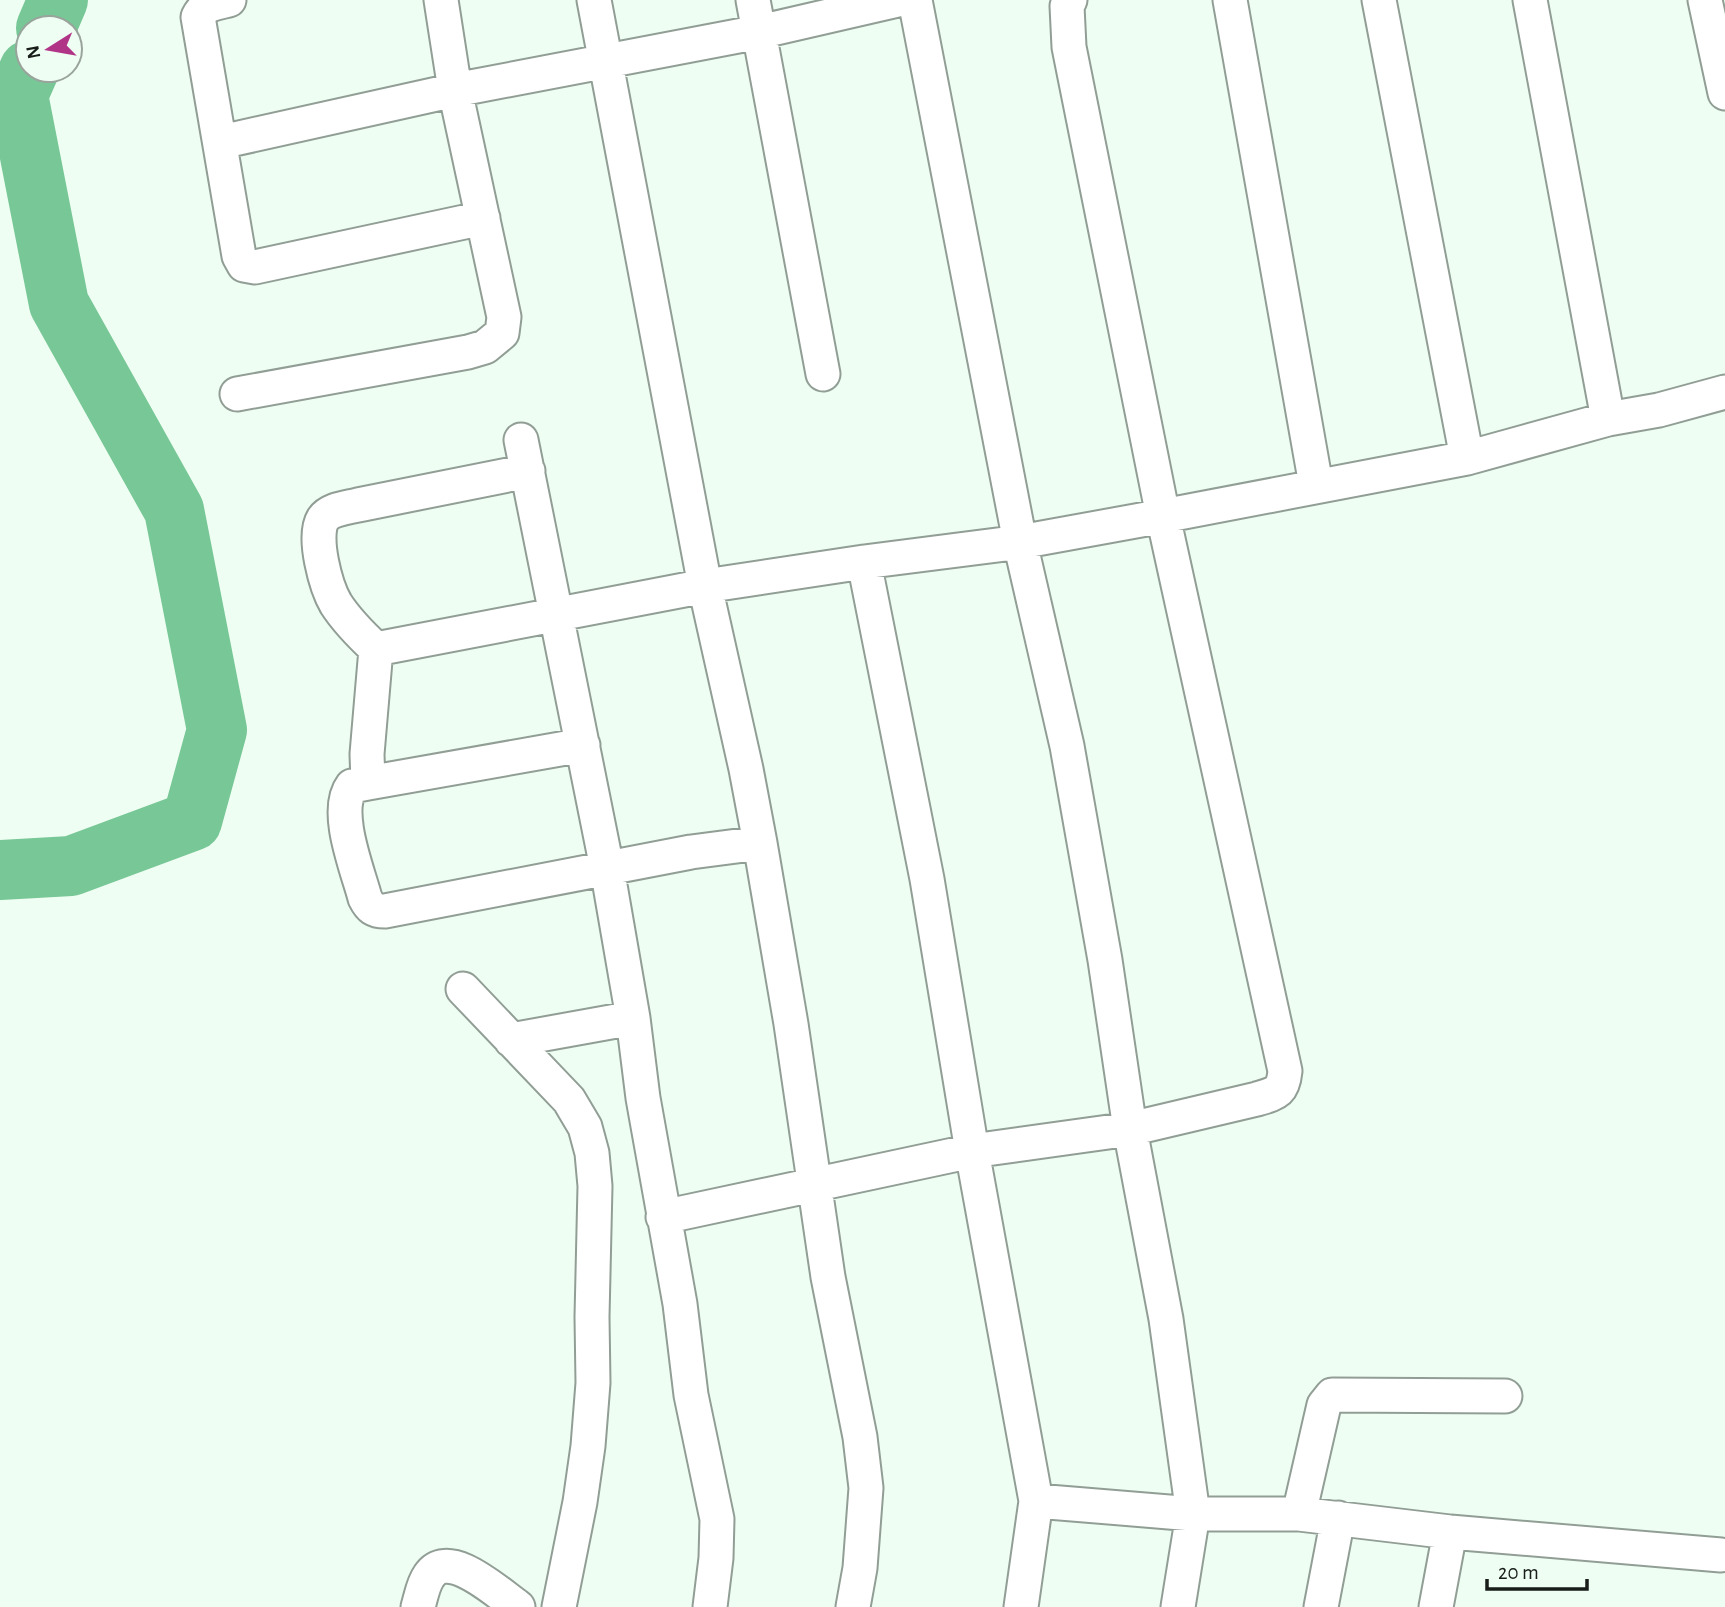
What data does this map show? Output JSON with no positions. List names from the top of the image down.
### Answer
{
  "scale_bar": "20 m",
  "north": "left"
}
